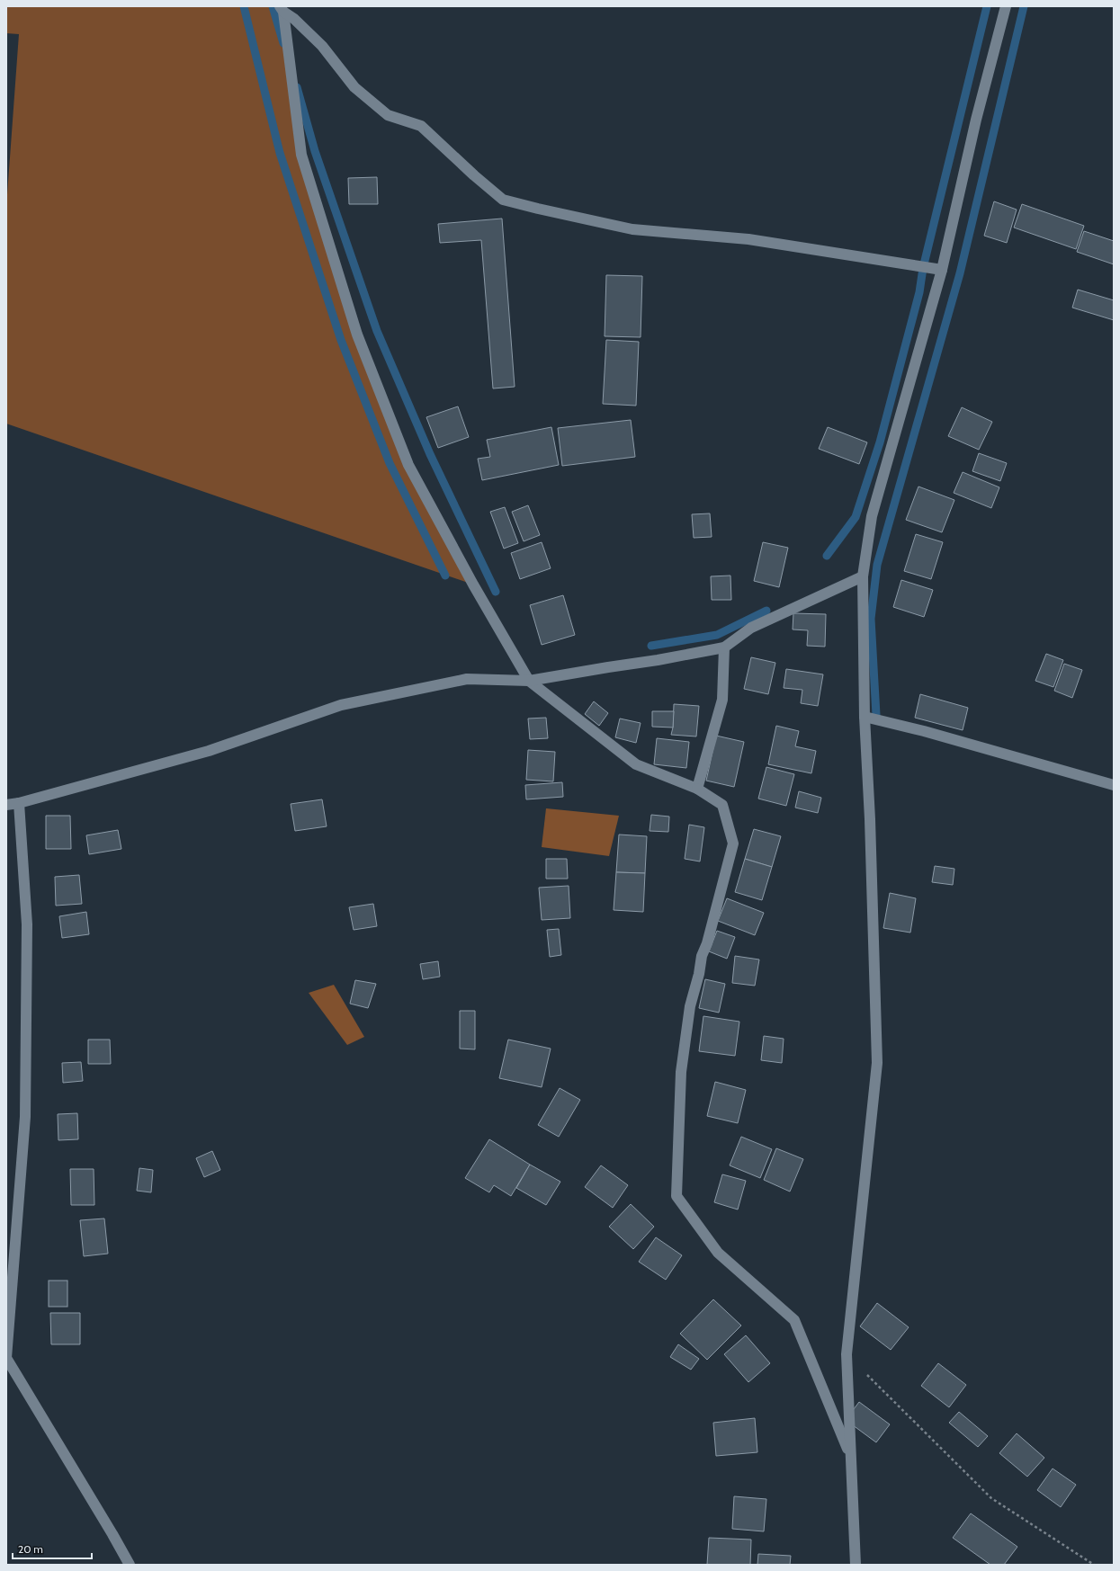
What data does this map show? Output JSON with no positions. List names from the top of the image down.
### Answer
{
  "scale_bar": "20 m"
}
